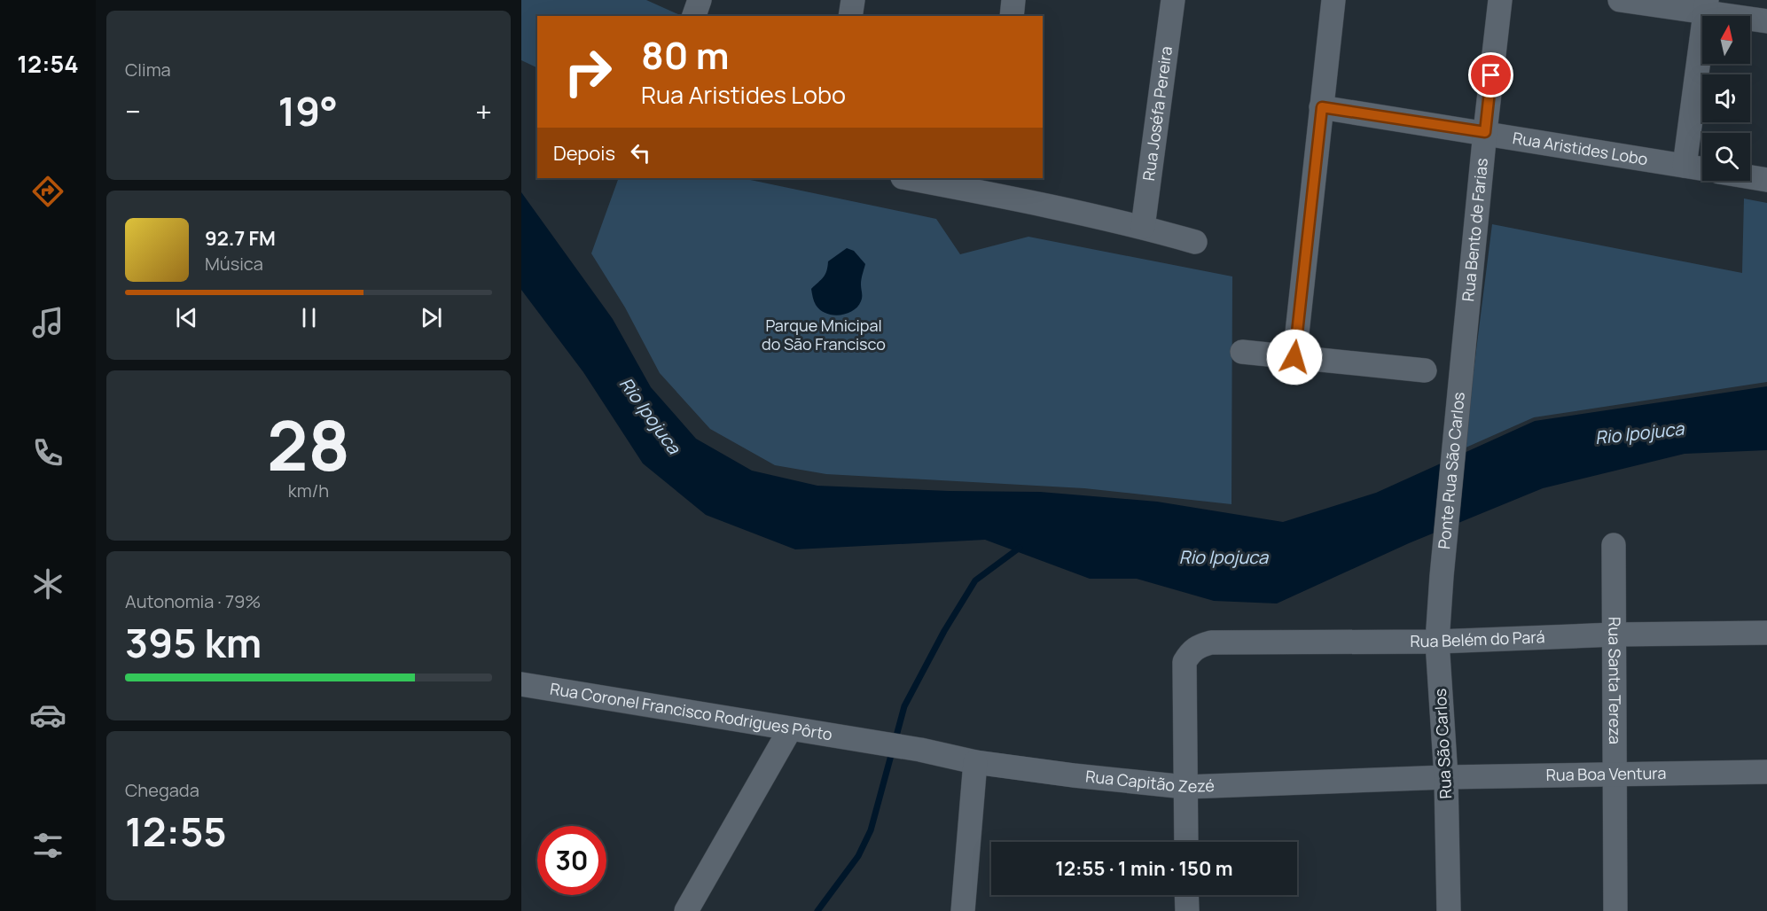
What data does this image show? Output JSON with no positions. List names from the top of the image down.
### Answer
{
  "streets": {
    "street": [
      "Rua Joséfa Pereira",
      "Rua Aristides Lobo",
      "Rua Bento de Farias",
      "Ponte Rua São Carlos",
      "Rua Belém do Pará",
      "Rua Santa Tereza",
      "Rua Coronel Francisco Rodrigues Pôrto",
      "Rua São Carlos",
      "Rua Boa Ventura",
      "Rua Capitão Zezé"
    ]
  },
  "crossings": [
    ["Rua Aristides Lobo", "Rua Bento de Farias"],
    ["Rua Bento de Farias", "Ponte Rua São Carlos"],
    ["Ponte Rua São Carlos", "Rua São Carlos"],
    ["Rua Belém do Pará", "Rua Santa Tereza"],
    ["Rua Belém do Pará", "Rua São Carlos"],
    ["Rua Belém do Pará", "Rua Capitão Zezé"],
    ["Rua Santa Tereza", "Rua Boa Ventura"],
    ["Rua Coronel Francisco Rodrigues Pôrto", "Rua Capitão Zezé"],
    ["Rua São Carlos", "Rua Boa Ventura"],
    ["Rua São Carlos", "Rua Capitão Zezé"],
    ["Rua Boa Ventura", "Rua Capitão Zezé"]
  ],
  "water": ["Rio Ipojuca"],
  "parks": ["Parque Mnicipal do São Francisco"],
  "north": "top",
  "page": {
    "tabs": "12:54",
    "tile": [
      "Clima",
      ["28", "km/h"],
      ["Autonomia · 79%", "395 km"],
      ["Chegada", "12:55"]
    ],
    "turn": ["80 m", "Rua Aristides Lobo"],
    "heat": ["−", "19°", "+"],
    "then": "Depois",
    "song": ["92.7 FM", "Música"],
    "limit": "30",
    "trip": "12:55 · 1 min · 150 m"
  }
}
